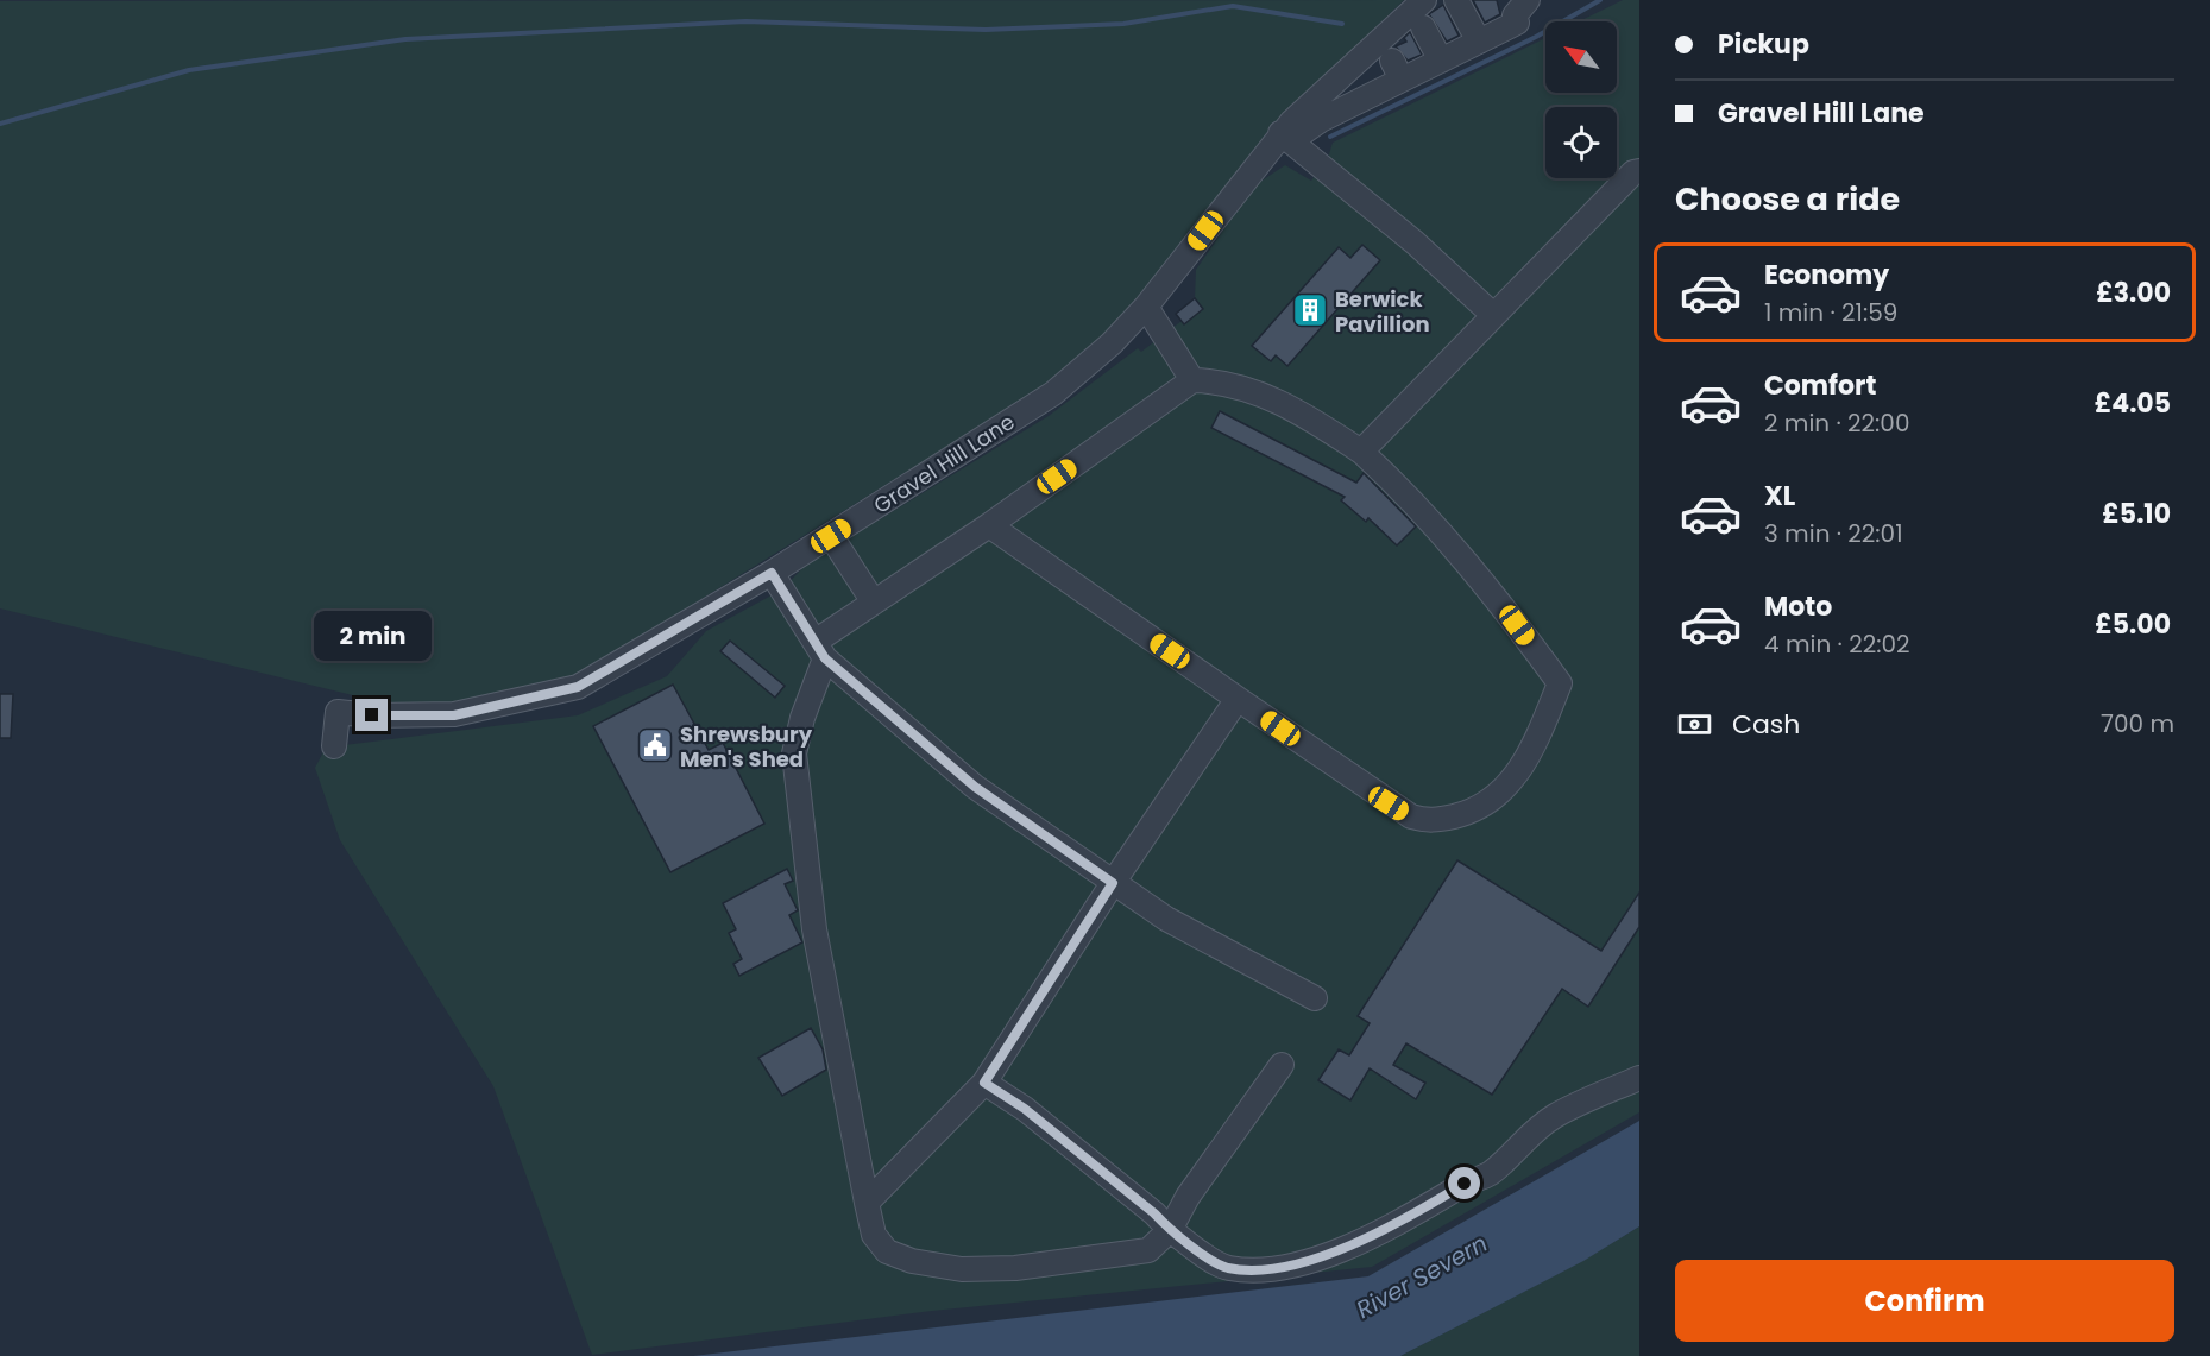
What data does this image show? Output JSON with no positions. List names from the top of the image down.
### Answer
{
  "streets": {
    "street": ["Gravel Hill Lane"]
  },
  "water": ["River Severn"],
  "places": {
    "building": ["Berwick Pavillion"],
    "public building": ["Shrewsbury Men's Shed"]
  },
  "north": "top left",
  "page": {
    "banner": ["Pickup", "Gravel Hill Lane"],
    "heading": "Choose a ride",
    "list": [
      {
        "name": "Economy",
        "note": "1 min · 21:59",
        "value": "£3.00"
      },
      {
        "name": "Comfort",
        "note": "2 min · 22:00",
        "value": "£4.05"
      },
      {
        "name": "XL",
        "note": "3 min · 22:01",
        "value": "£5.10"
      },
      {
        "name": "Moto",
        "note": "4 min · 22:02",
        "value": "£5.00"
      }
    ],
    "bubble": "2 min",
    "pay": ["Cash", "700 m"],
    "buttons": "Confirm"
  }
}
